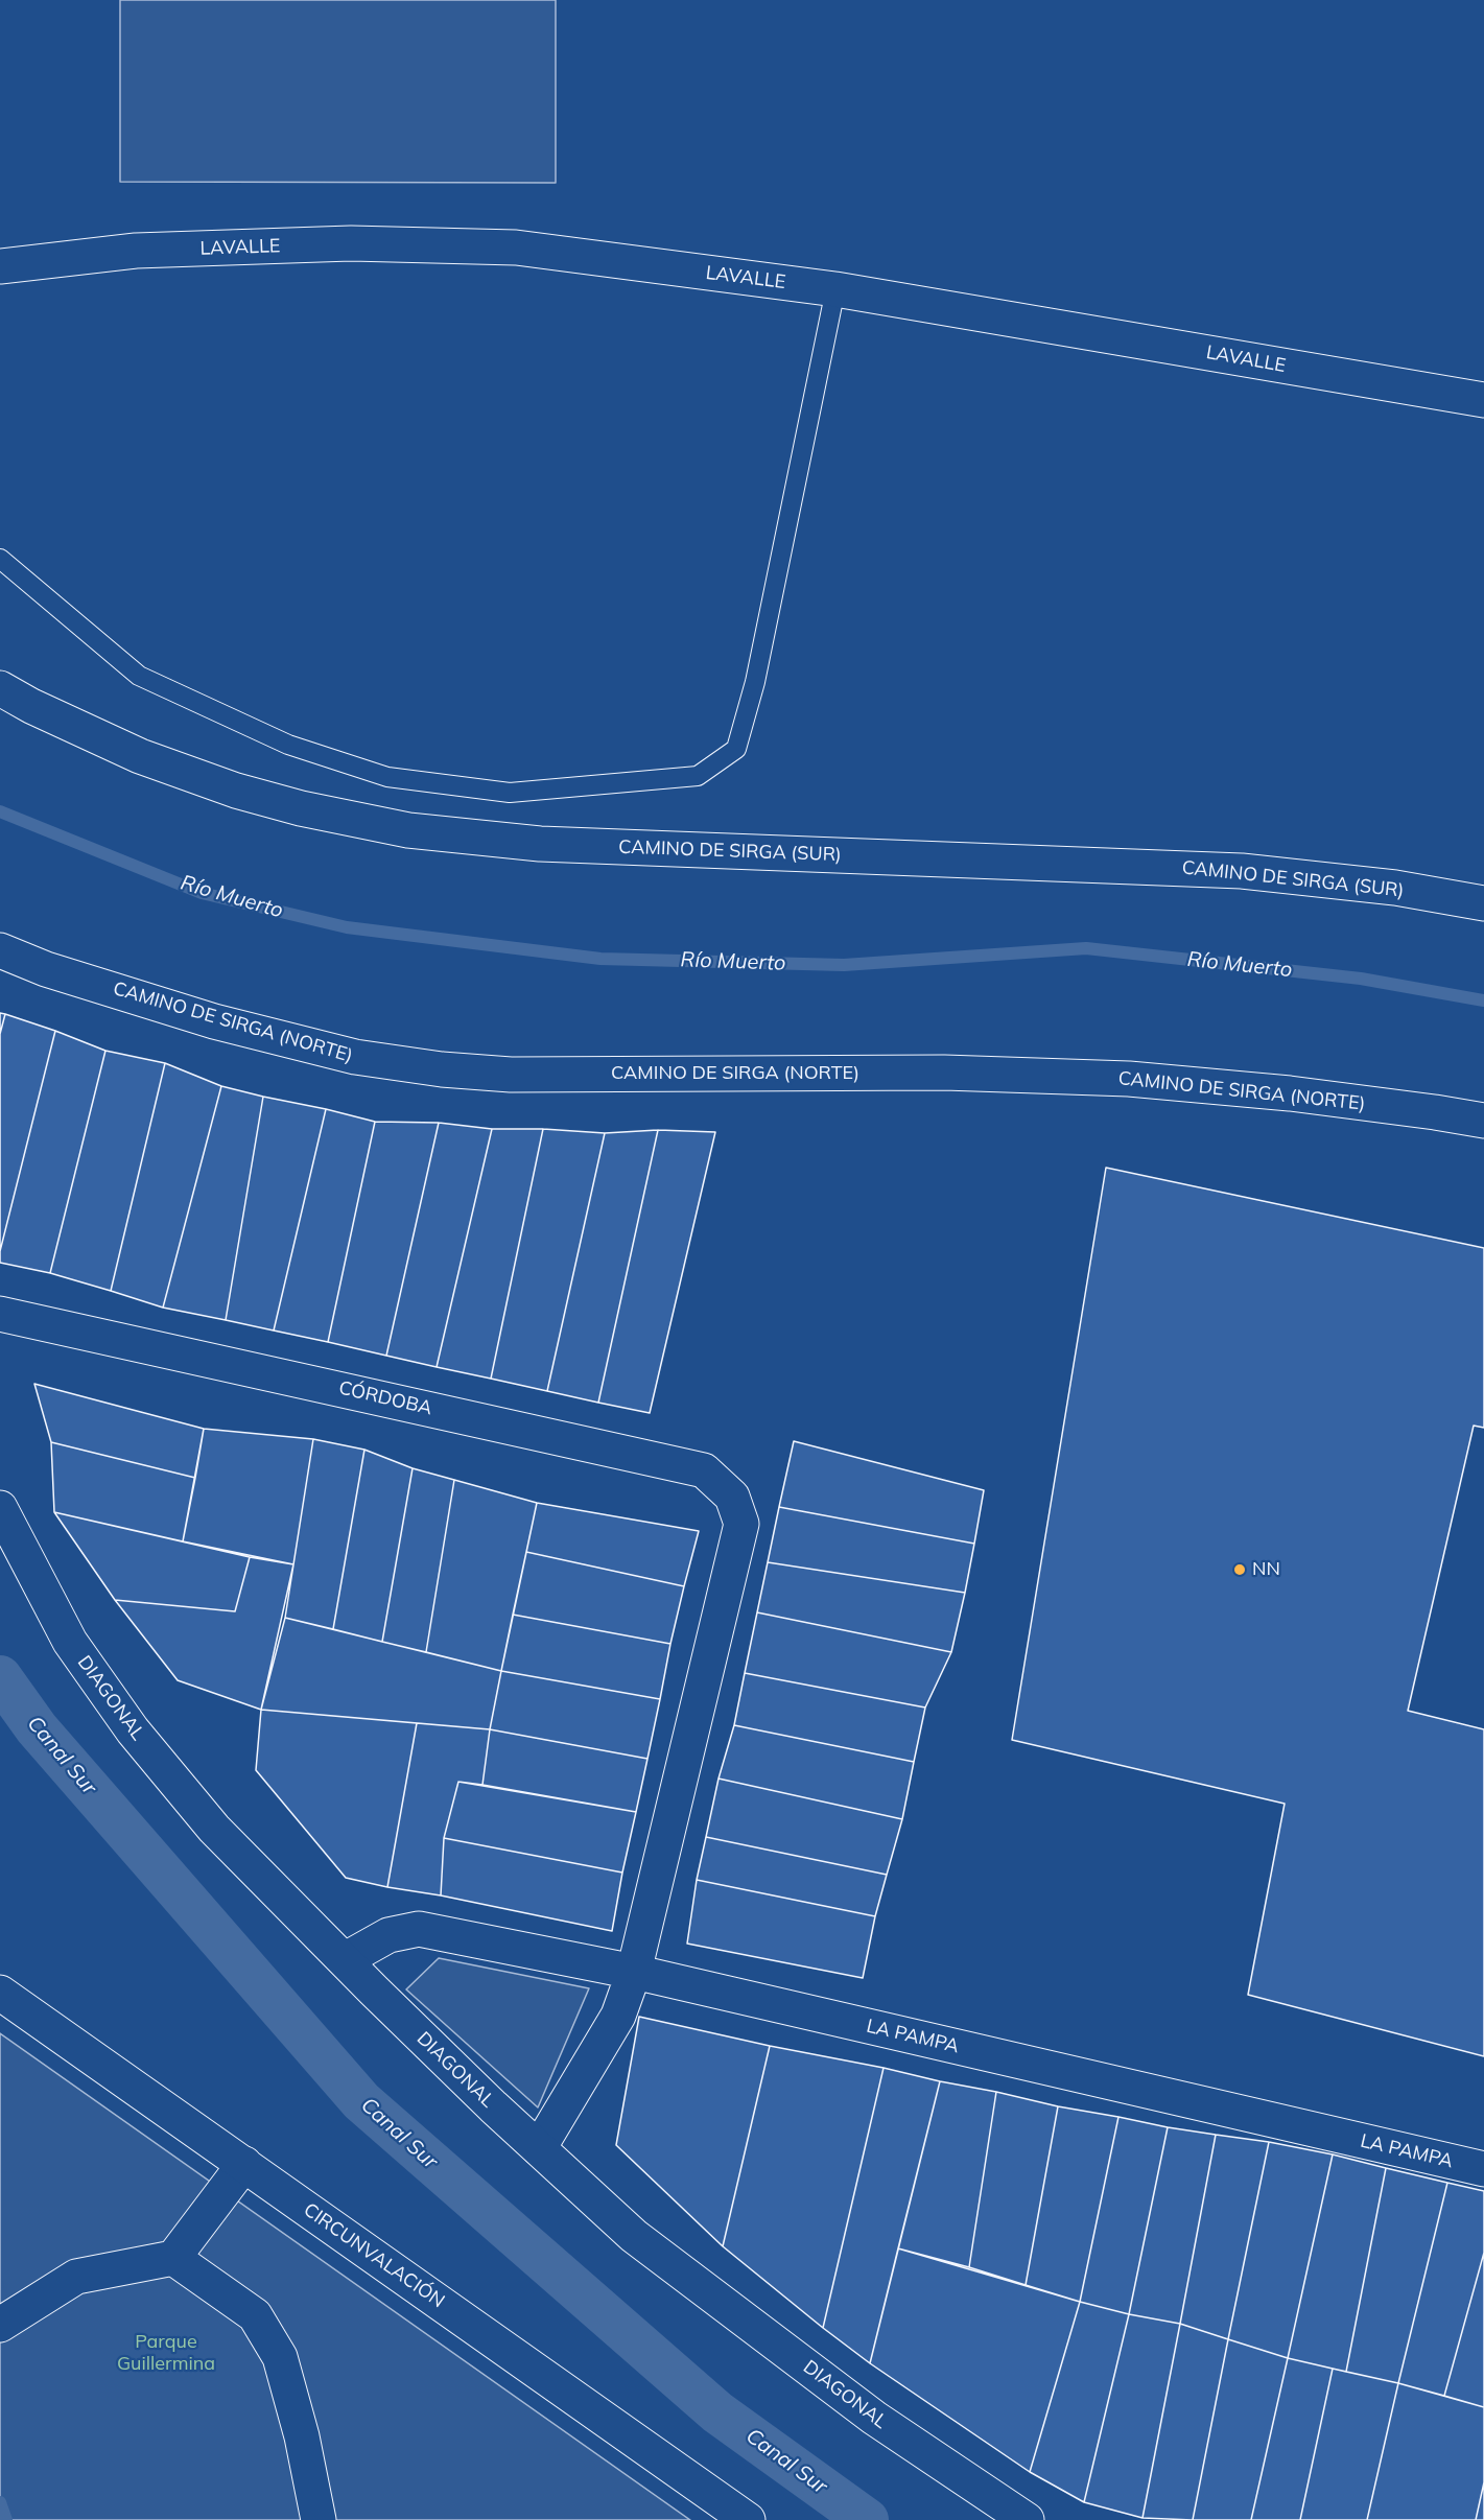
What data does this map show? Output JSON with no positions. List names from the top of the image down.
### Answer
{
  "streets": {
    "main road": [
      "LAVALLE",
      "CAMINO DE SIRGA (SUR)",
      "CAMINO DE SIRGA (NORTE)",
      "CÓRDOBA",
      "DIAGONAL",
      "LA PAMPA",
      "CIRCUNVALACIÓN"
    ]
  },
  "crossings": [
    ["CÓRDOBA", "LA PAMPA"],
    ["DIAGONAL", "LA PAMPA"]
  ],
  "water": ["Río Muerto", "Canal Sur"],
  "parks": ["Parque Guillermina"],
  "places": ["NN"]
}
